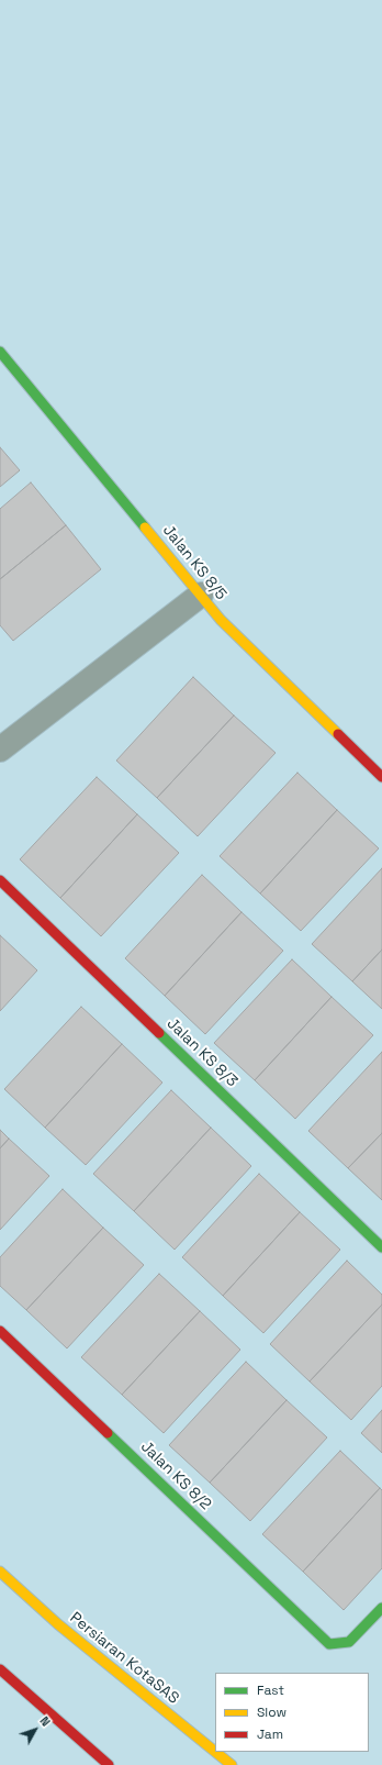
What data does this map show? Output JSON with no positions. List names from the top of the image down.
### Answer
{
  "streets": {
    "street": [
      "Jalan KS 8/5",
      "Jalan KS 8/3",
      "Jalan KS 8/2",
      "Persiaran KotaSAS"
    ]
  },
  "legend": ["Fast", "Slow", "Jam"],
  "north": "top right"
}
